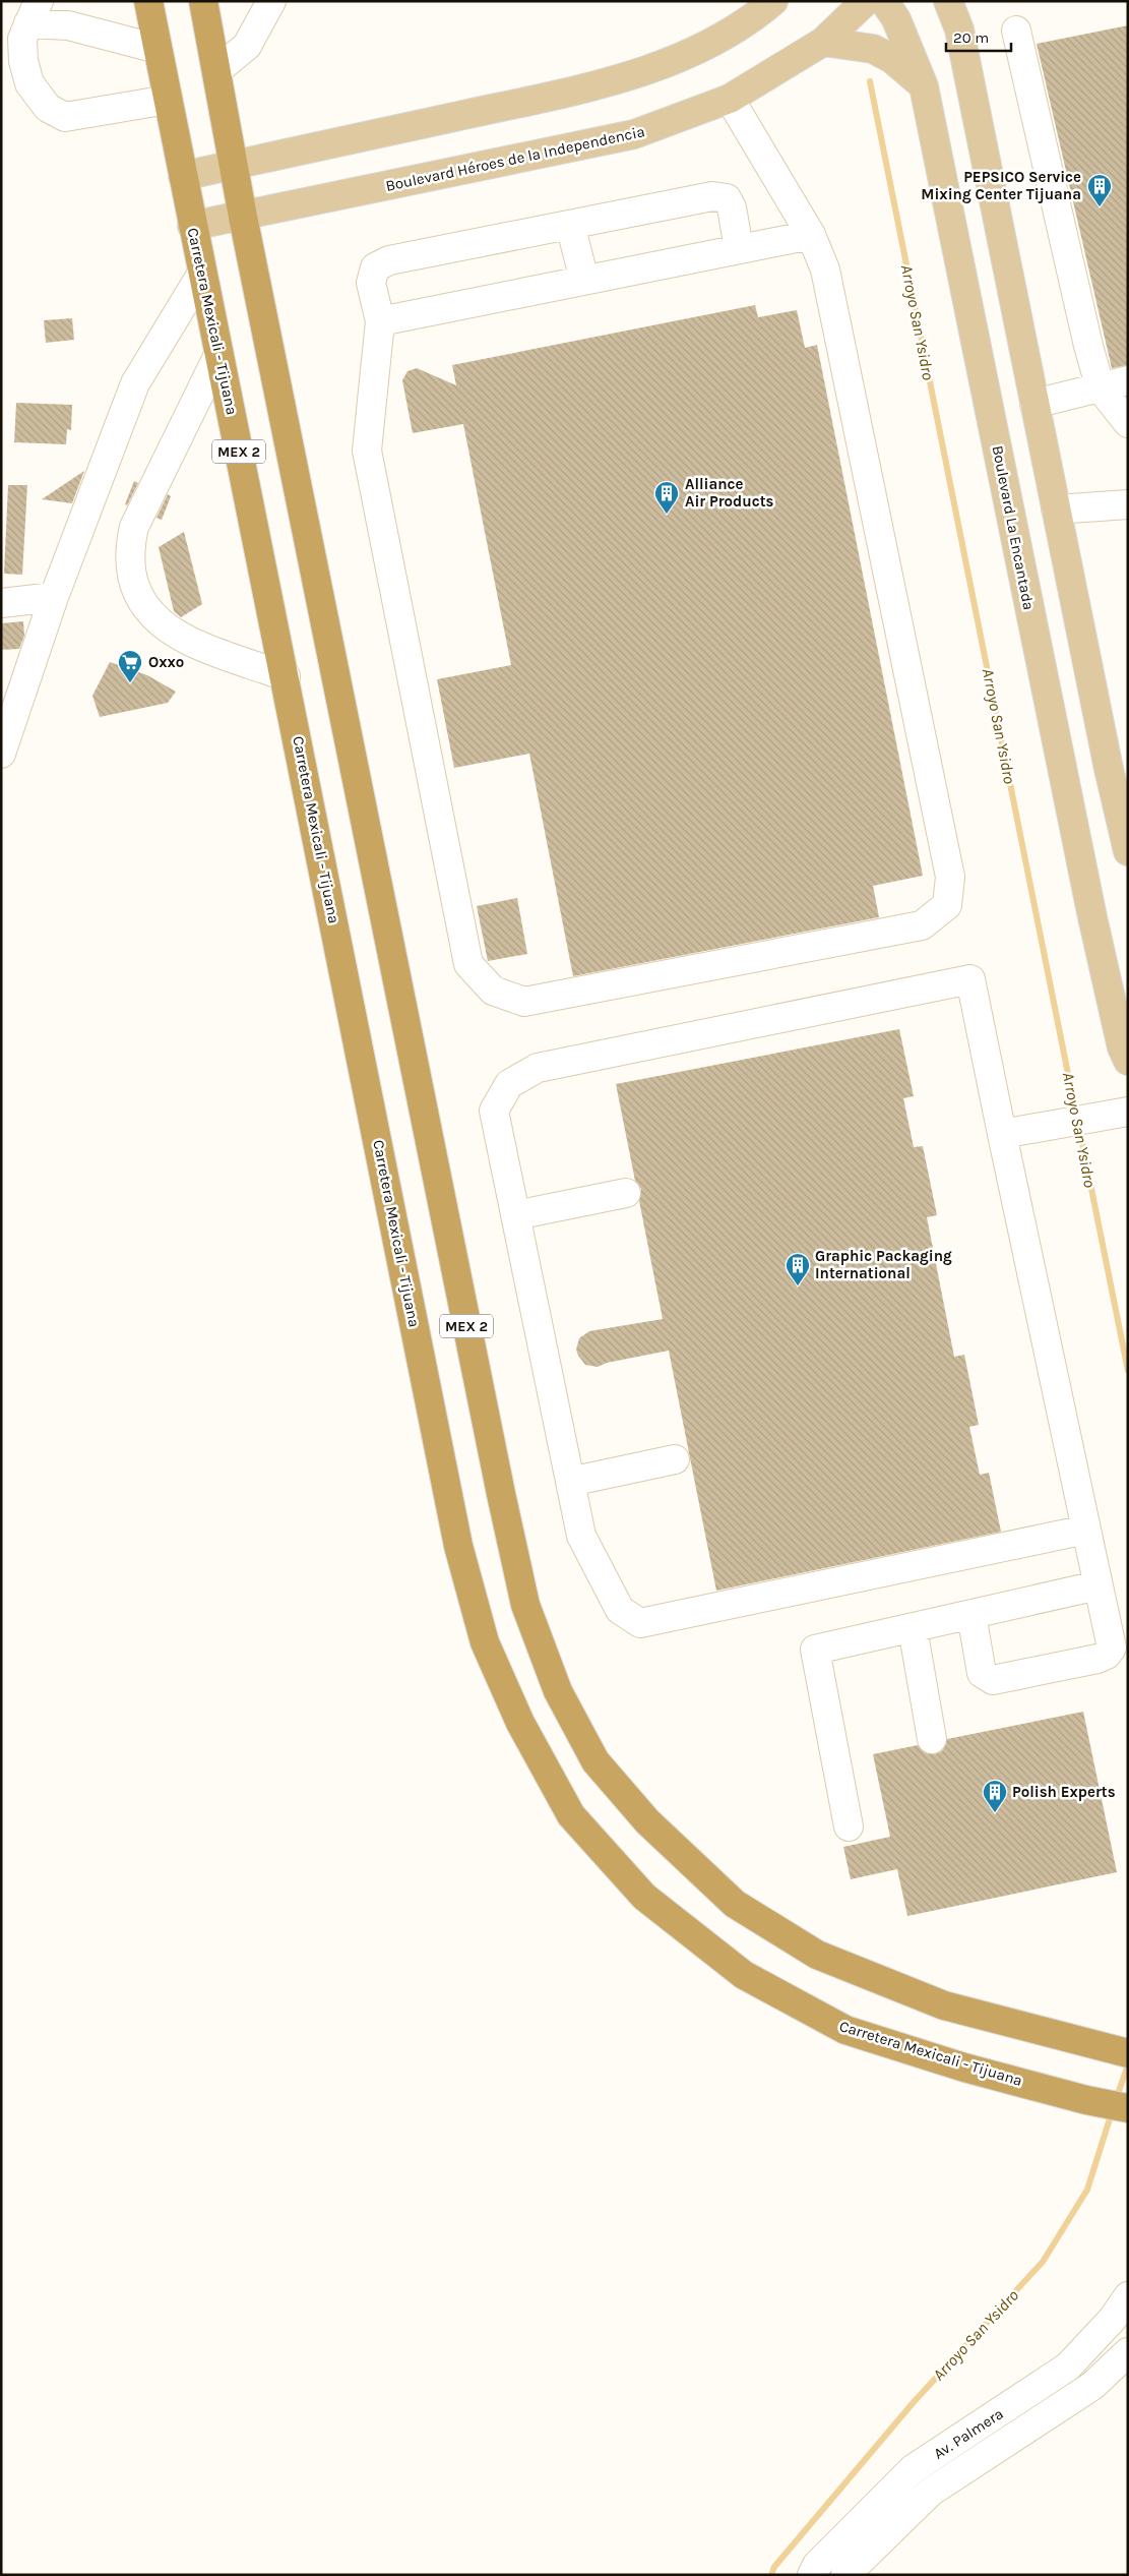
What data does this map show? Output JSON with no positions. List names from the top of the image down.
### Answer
{
  "streets": {
    "highway": ["Carretera Mexicali - Tijuana", "MEX 2"],
    "main road": ["Boulevard Héroes de la Independencia", "Boulevard La Encantada"],
    "street": ["Av. Palmera"]
  },
  "crossings": [
    ["Boulevard Héroes de la Independencia", "Carretera Mexicali - Tijuana"],
    ["Boulevard Héroes de la Independencia", "MEX 2"]
  ],
  "water": ["Arroyo San Ysidro"],
  "places": {
    "building": [
      "PEPSICO Service Mixing Center Tijuana",
      "Alliance Air Products",
      "Graphic Packaging International",
      "Polish Experts"
    ],
    "supermarket": ["Oxxo"]
  },
  "scale_bar": "20 m"
}
